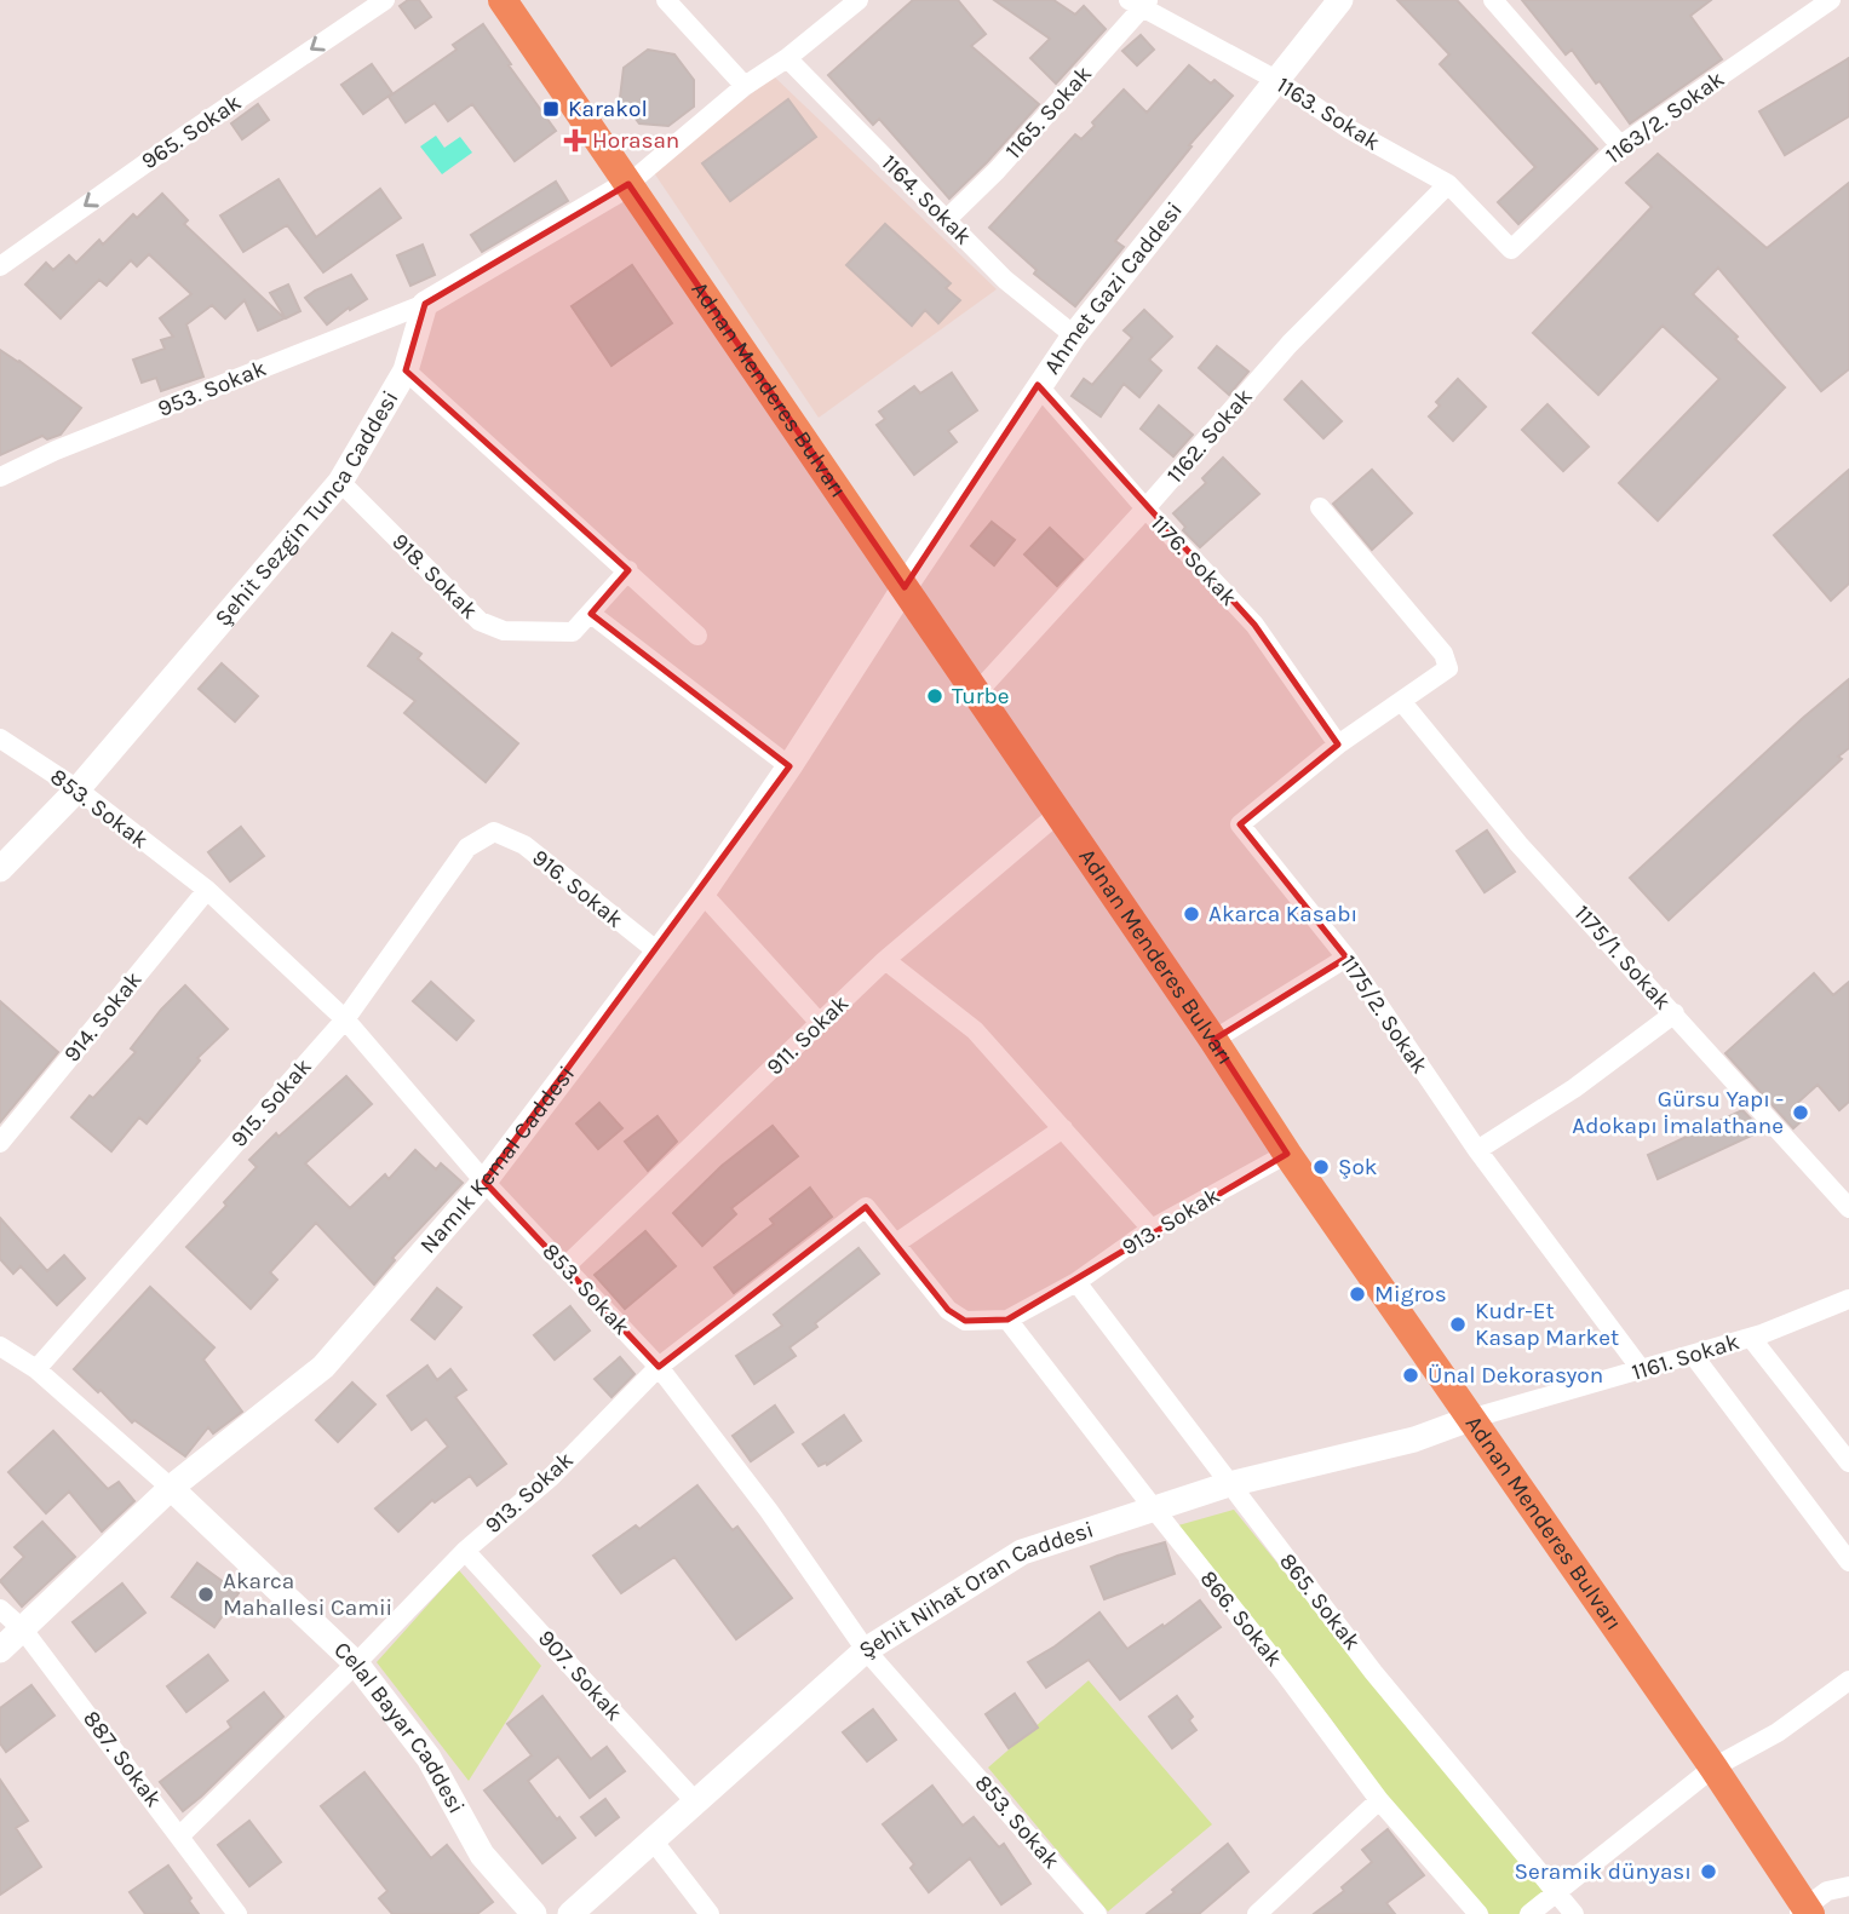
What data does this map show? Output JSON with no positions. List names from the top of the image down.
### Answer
{
  "streets": {
    "main road": ["Adnan Menderes Bulvarı"],
    "street": [
      "1165. Sokak",
      "1163. Sokak",
      "1163/2. Sokak",
      "965. Sokak",
      "1164. Sokak",
      "Ahmet Gazi Caddesi",
      "953. Sokak",
      "1162. Sokak",
      "Şehit Sezgin Tunca Caddesi",
      "1176. Sokak",
      "918. Sokak",
      "853. Sokak",
      "916. Sokak",
      "1175/1. Sokak",
      "1175/2. Sokak",
      "914. Sokak",
      "911. Sokak",
      "915. Sokak",
      "Namık Kemal Caddesi",
      "913. Sokak",
      "1161. Sokak",
      "Şehit Nihat Oran Caddesi",
      "865. Sokak",
      "866. Sokak",
      "907. Sokak",
      "Celal Bayar Caddesi",
      "887. Sokak"
    ]
  },
  "crossings": [
    ["1165. Sokak", "1163. Sokak"],
    ["1165. Sokak", "1164. Sokak"],
    ["1163. Sokak", "1163/2. Sokak"],
    ["1163. Sokak", "Ahmet Gazi Caddesi"],
    ["1163. Sokak", "1162. Sokak"],
    ["1164. Sokak", "Ahmet Gazi Caddesi"],
    ["Ahmet Gazi Caddesi", "Adnan Menderes Bulvarı"],
    ["Ahmet Gazi Caddesi", "1176. Sokak"],
    ["Ahmet Gazi Caddesi", "Namık Kemal Caddesi"],
    ["953. Sokak", "Şehit Sezgin Tunca Caddesi"],
    ["Adnan Menderes Bulvarı", "1162. Sokak"],
    ["Adnan Menderes Bulvarı", "911. Sokak"],
    ["Adnan Menderes Bulvarı", "Namık Kemal Caddesi"],
    ["Adnan Menderes Bulvarı", "913. Sokak"],
    ["Adnan Menderes Bulvarı", "1161. Sokak"],
    ["Adnan Menderes Bulvarı", "Şehit Nihat Oran Caddesi"],
    ["1162. Sokak", "1176. Sokak"],
    ["Şehit Sezgin Tunca Caddesi", "918. Sokak"],
    ["Şehit Sezgin Tunca Caddesi", "853. Sokak"],
    ["1176. Sokak", "1175/2. Sokak"],
    ["853. Sokak", "914. Sokak"],
    ["853. Sokak", "911. Sokak"],
    ["853. Sokak", "915. Sokak"],
    ["853. Sokak", "Namık Kemal Caddesi"],
    ["853. Sokak", "913. Sokak"],
    ["853. Sokak", "Şehit Nihat Oran Caddesi"],
    ["916. Sokak", "915. Sokak"],
    ["916. Sokak", "Namık Kemal Caddesi"],
    ["1175/1. Sokak", "1175/2. Sokak"],
    ["1175/2. Sokak", "1161. Sokak"],
    ["Namık Kemal Caddesi", "Celal Bayar Caddesi"],
    ["Namık Kemal Caddesi", "887. Sokak"],
    ["913. Sokak", "865. Sokak"],
    ["913. Sokak", "866. Sokak"],
    ["913. Sokak", "907. Sokak"],
    ["913. Sokak", "Celal Bayar Caddesi"],
    ["913. Sokak", "887. Sokak"],
    ["1161. Sokak", "Şehit Nihat Oran Caddesi"],
    ["Şehit Nihat Oran Caddesi", "865. Sokak"],
    ["Şehit Nihat Oran Caddesi", "866. Sokak"],
    ["Şehit Nihat Oran Caddesi", "907. Sokak"]
  ],
  "one_way": ["965. Sokak"],
  "places": {
    "transit": ["Karakol"],
    "health": ["Horasan"],
    "other": [
      "Turbe",
      "Akarca Kasabı",
      "Gürsu Yapı - Adokapı İmalathane",
      "Şok",
      "Migros",
      "Kudr-Et Kasap Market",
      "Ünal Dekorasyon",
      "Akarca Mahallesi Camii",
      "Seramik dünyası"
    ]
  }
}
